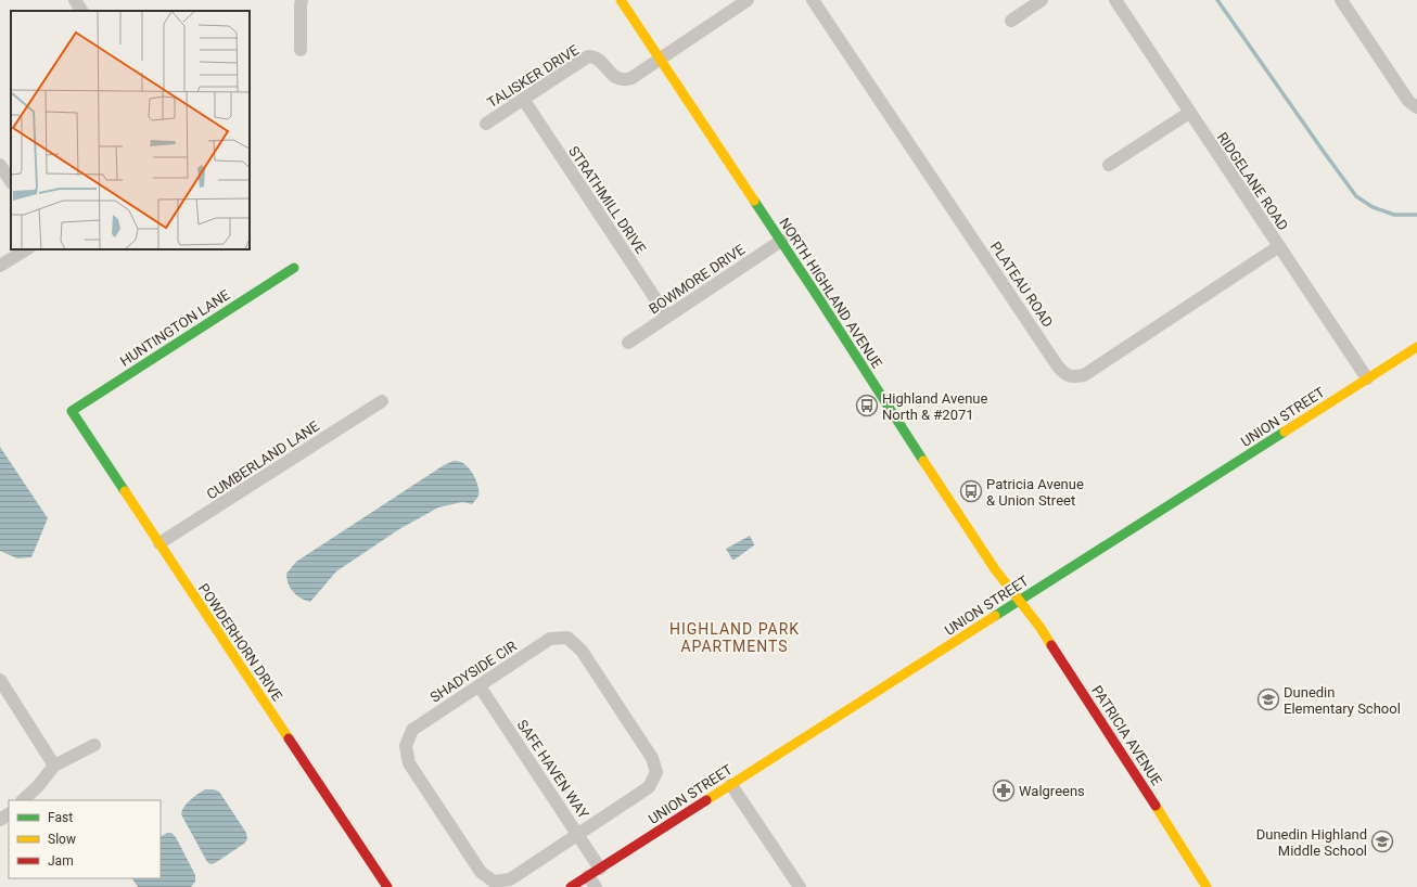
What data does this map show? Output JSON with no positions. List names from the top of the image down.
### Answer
{
  "streets": {
    "street": [
      "TALISKER DRIVE",
      "RIDGELANE ROAD",
      "STRATHMILL DRIVE",
      "BOWMORE DRIVE",
      "PLATEAU ROAD",
      "NORTH HIGHLAND AVENUE",
      "HUNTINGTON LANE",
      "UNION STREET",
      "CUMBERLAND LANE",
      "POWDERHORN DRIVE",
      "SHADYSIDE CIR",
      "PATRICIA AVENUE",
      "SAFE HAVEN WAY"
    ]
  },
  "crossings": [
    ["TALISKER DRIVE", "STRATHMILL DRIVE"],
    ["TALISKER DRIVE", "NORTH HIGHLAND AVENUE"],
    ["RIDGELANE ROAD", "PLATEAU ROAD"],
    ["RIDGELANE ROAD", "UNION STREET"],
    ["STRATHMILL DRIVE", "BOWMORE DRIVE"],
    ["BOWMORE DRIVE", "NORTH HIGHLAND AVENUE"],
    ["NORTH HIGHLAND AVENUE", "UNION STREET"],
    ["NORTH HIGHLAND AVENUE", "PATRICIA AVENUE"],
    ["HUNTINGTON LANE", "POWDERHORN DRIVE"],
    ["UNION STREET", "PATRICIA AVENUE"],
    ["UNION STREET", "SAFE HAVEN WAY"],
    ["CUMBERLAND LANE", "POWDERHORN DRIVE"],
    ["SHADYSIDE CIR", "SAFE HAVEN WAY"]
  ],
  "districts": ["HIGHLAND PARK APARTMENTS"],
  "places": {
    "bus stop": ["Highland Avenue North & #2071", "Patricia Avenue & Union Street"],
    "school or university": ["Dunedin Elementary School", "Dunedin Highland Middle School"],
    "pharmacy": ["Walgreens"]
  },
  "legend": ["Fast", "Slow", "Jam"]
}
